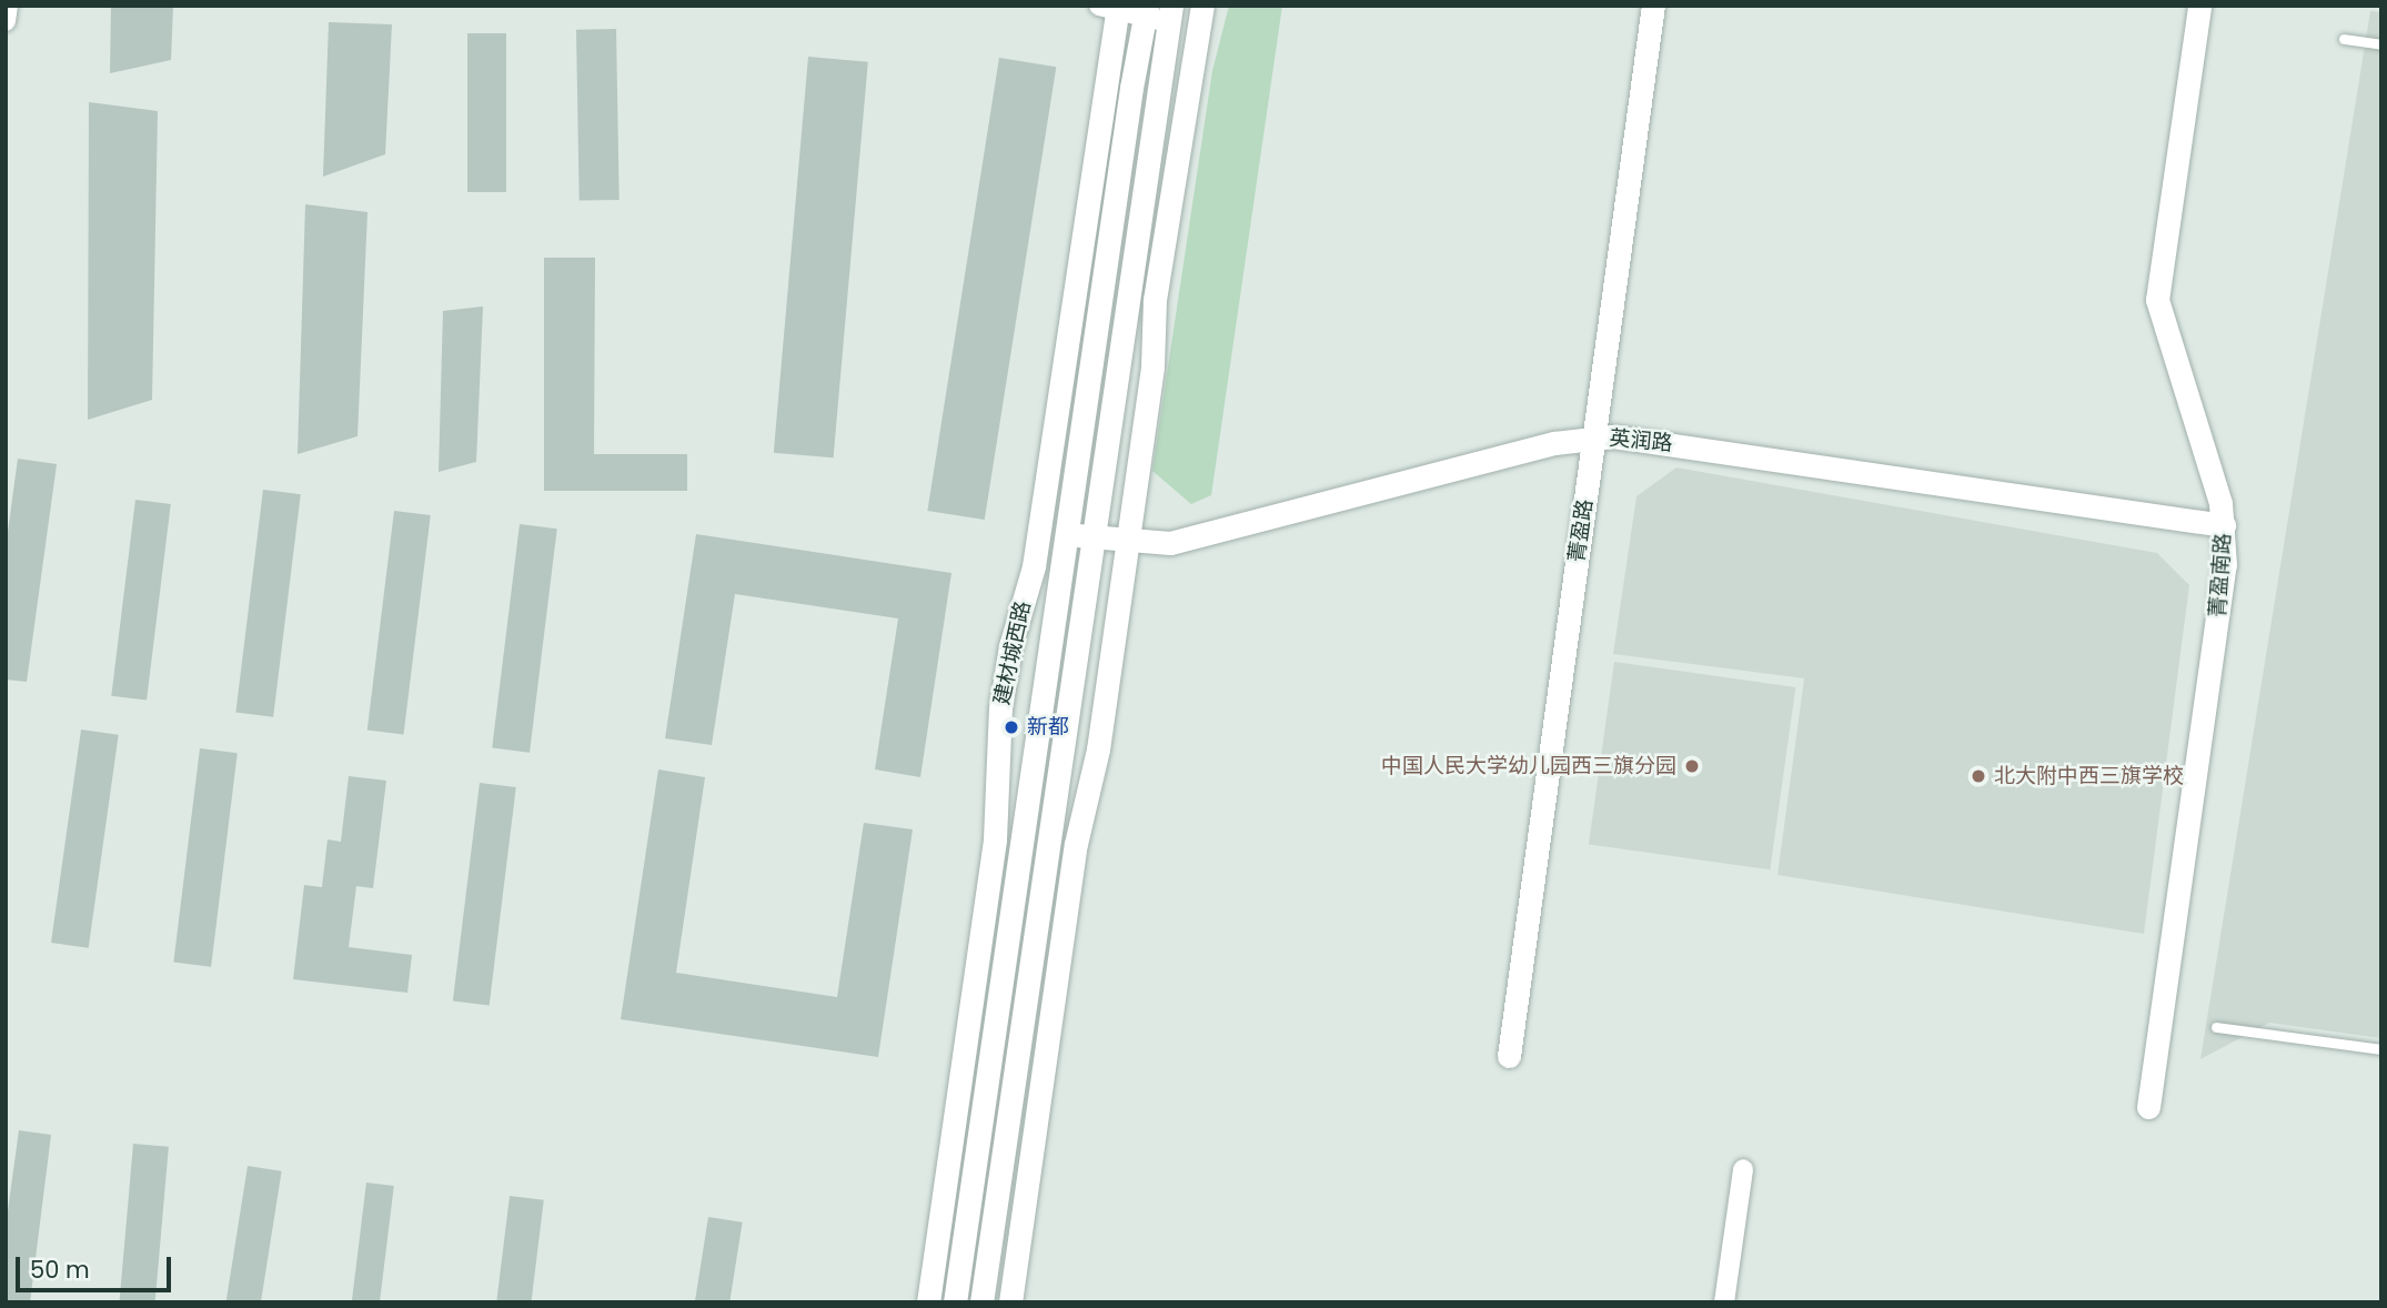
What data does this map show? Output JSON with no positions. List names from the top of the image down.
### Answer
{
  "streets": {
    "street": [
      "英润路",
      "菁盈路",
      "菁盈南路",
      "建材城西路"
    ]
  },
  "crossings": [
    ["英润路", "菁盈路"],
    ["英润路", "菁盈南路"],
    ["英润路", "建材城西路"]
  ],
  "places": ["新都", "中国人民大学幼儿园西三旗分园", "北大附中西三旗学校"],
  "scale_bar": "50 m"
}
